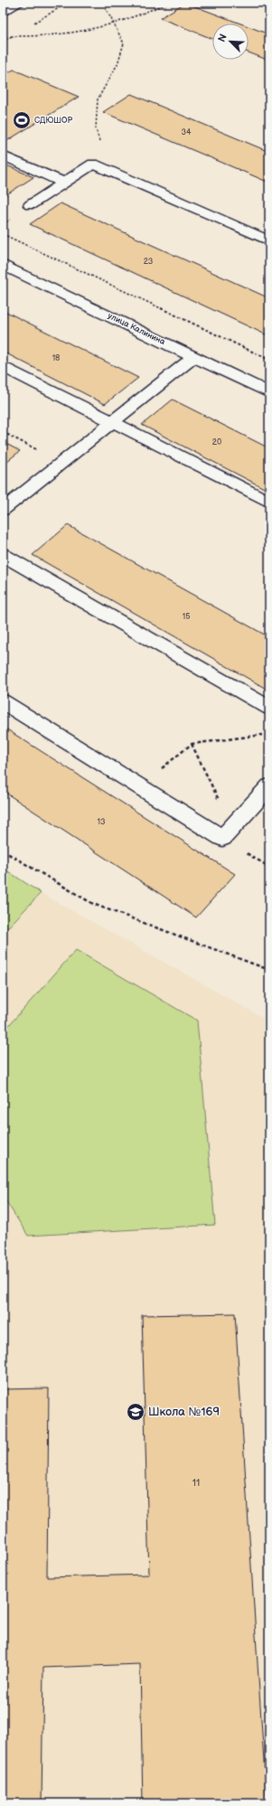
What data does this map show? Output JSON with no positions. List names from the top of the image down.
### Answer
{
  "streets": {
    "street": ["улица Калинина"]
  },
  "places": {
    "sports": ["СДЮШОР"],
    "school or university": ["Школа №169"]
  },
  "house_numbers": [
    "34",
    "23",
    "18",
    "20",
    "15",
    "13",
    "11"
  ],
  "north": "top left"
}
